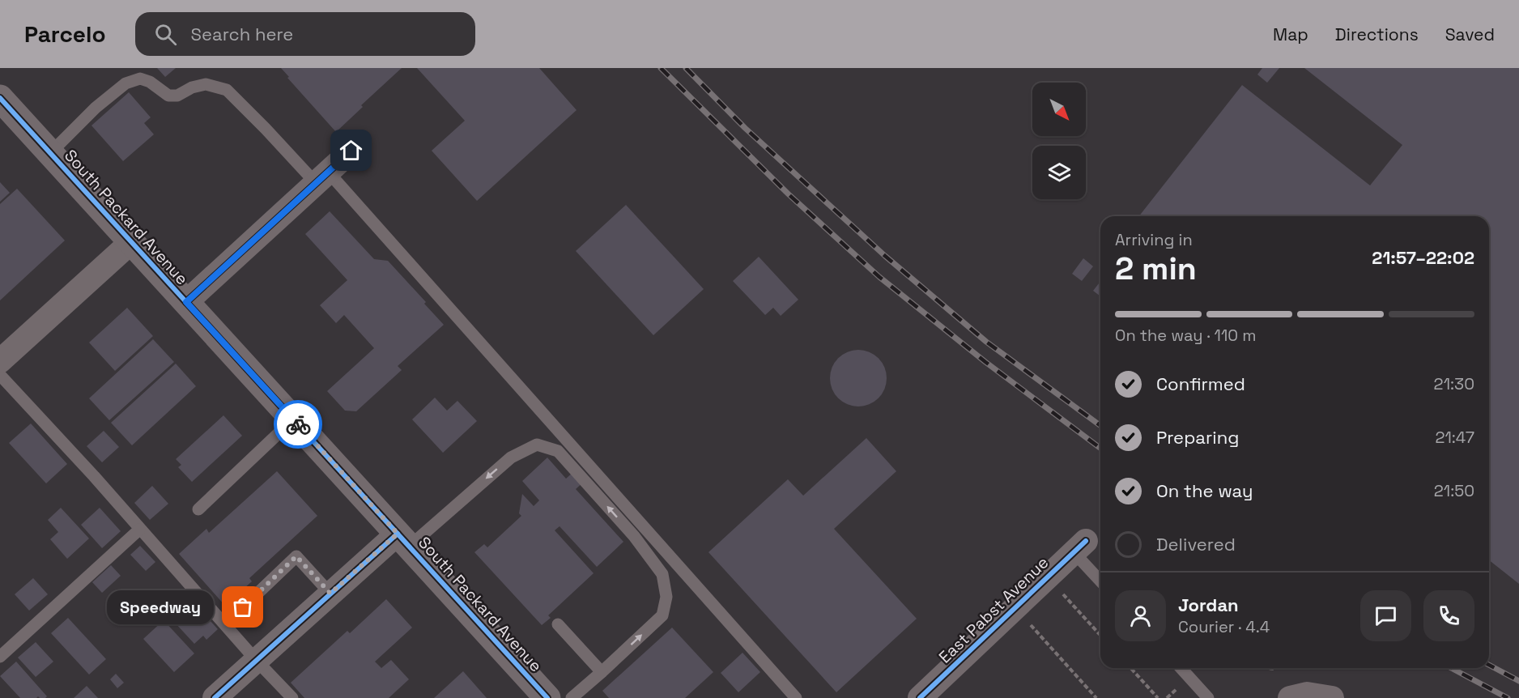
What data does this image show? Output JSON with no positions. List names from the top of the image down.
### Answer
{
  "streets": {
    "street": ["South Packard Avenue", "East Pabst Avenue"]
  },
  "places": ["Speedway"],
  "north": "bottom right",
  "page": {
    "header": "Parcelo",
    "search": "Search here",
    "nav": ["Map", "Directions", "Saved"],
    "heading": ["2 min", "Arriving in", "21:57–22:02"],
    "panel": ["Jordan", "Courier · 4.4"],
    "bar": "On the way · 110 m",
    "list": [
      ["Confirmed", "21:30"],
      ["Preparing", "21:47"],
      ["On the way", "21:50"],
      "Delivered"
    ],
    "bubble": "Speedway"
  }
}
